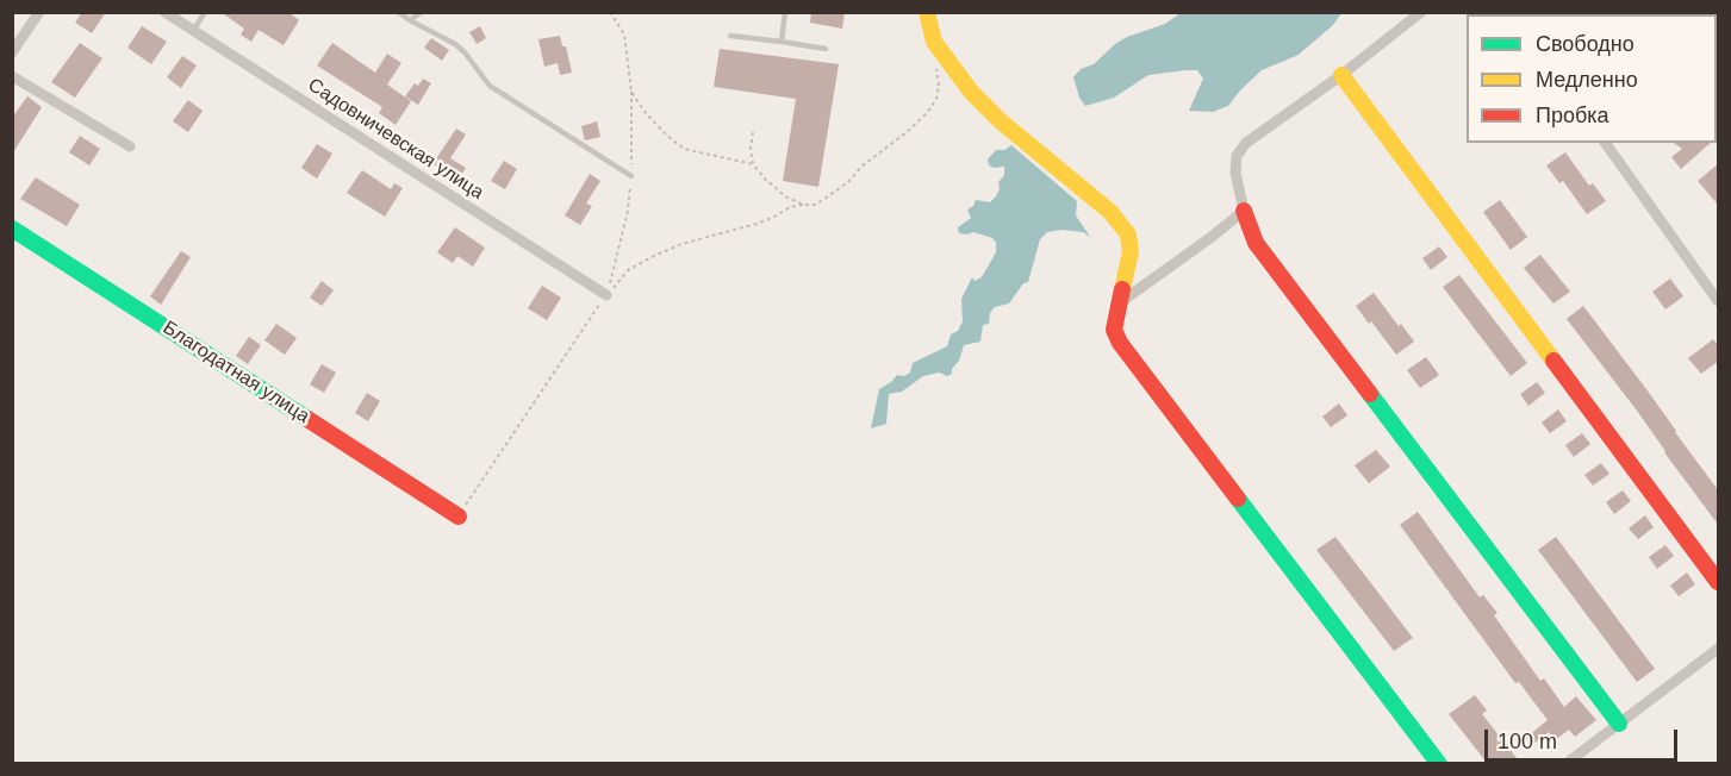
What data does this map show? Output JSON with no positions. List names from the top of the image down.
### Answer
{
  "streets": {
    "street": ["Садовничевская улица", "Благодатная улица"]
  },
  "legend": ["Свободно", "Медленно", "Пробка"],
  "scale_bar": "100 m"
}
